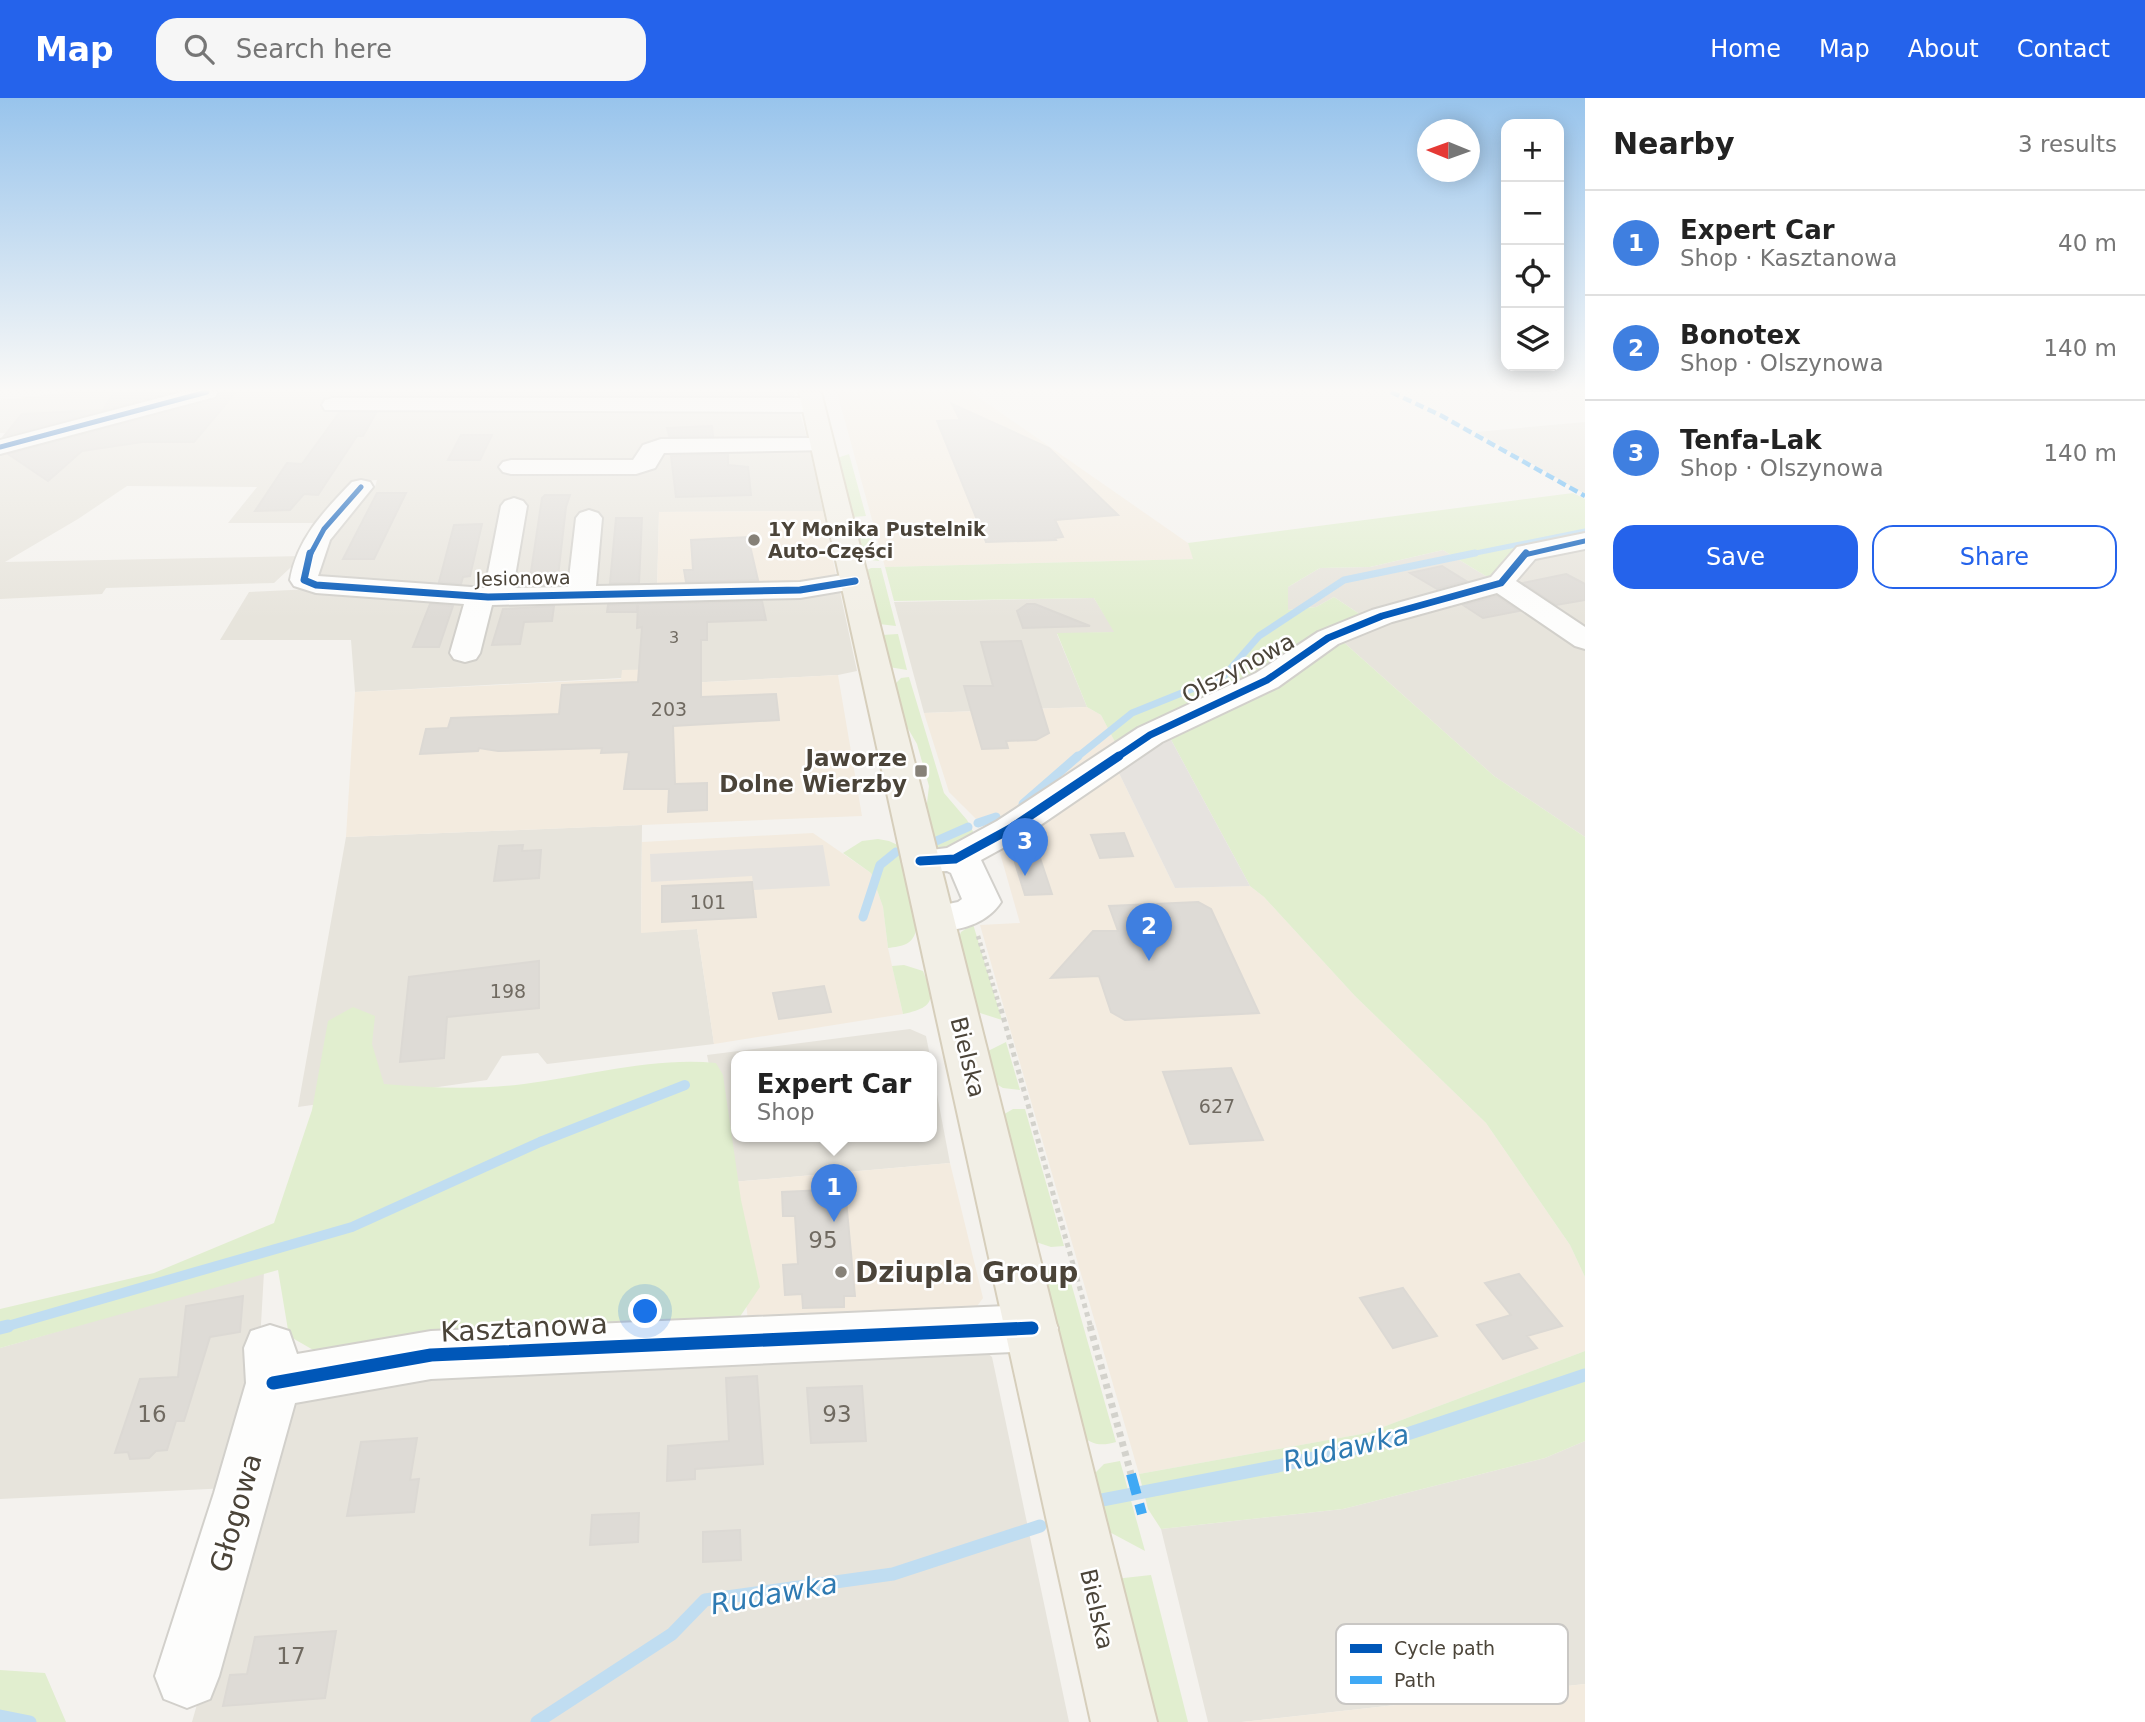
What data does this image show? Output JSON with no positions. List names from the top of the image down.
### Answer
{
  "streets": {
    "main road": ["Bielska"],
    "street": [
      "Jesionowa",
      "Olszynowa",
      "Kasztanowa",
      "Głogowa"
    ]
  },
  "crossings": [
    ["Jesionowa", "Bielska"],
    ["Olszynowa", "Bielska"],
    ["Bielska", "Kasztanowa"],
    ["Kasztanowa", "Głogowa"]
  ],
  "water": ["Rudawka"],
  "places": {
    "other": ["1Y Monika Pustelnik Auto-Części", "Dziupla Group"],
    "transit": ["Jaworze Dolne Wierzby"]
  },
  "house_numbers": [
    "3",
    "203",
    "101",
    "198",
    "627",
    "95",
    "16",
    "93",
    "17"
  ],
  "legend": ["Cycle path", "Path"],
  "north": "left",
  "page": {
    "header": "Map",
    "search": "Search here",
    "nav": [
      "Home",
      "Map",
      "About",
      "Contact"
    ],
    "heading": ["Nearby", "3 results"],
    "map_buttons": ["+", "−"],
    "list": [
      {
        "mark": "1",
        "name": "Expert Car",
        "note": "Shop · Kasztanowa",
        "value": "40 m"
      },
      {
        "mark": "2",
        "name": "Bonotex",
        "note": "Shop · Olszynowa",
        "value": "140 m"
      },
      {
        "mark": "3",
        "name": "Tenfa-Lak",
        "note": "Shop · Olszynowa",
        "value": "140 m"
      }
    ],
    "buttons": ["Save", "Share"],
    "pins": ["3", "2", "1"],
    "popup": ["Expert Car", "Shop"]
  }
}
